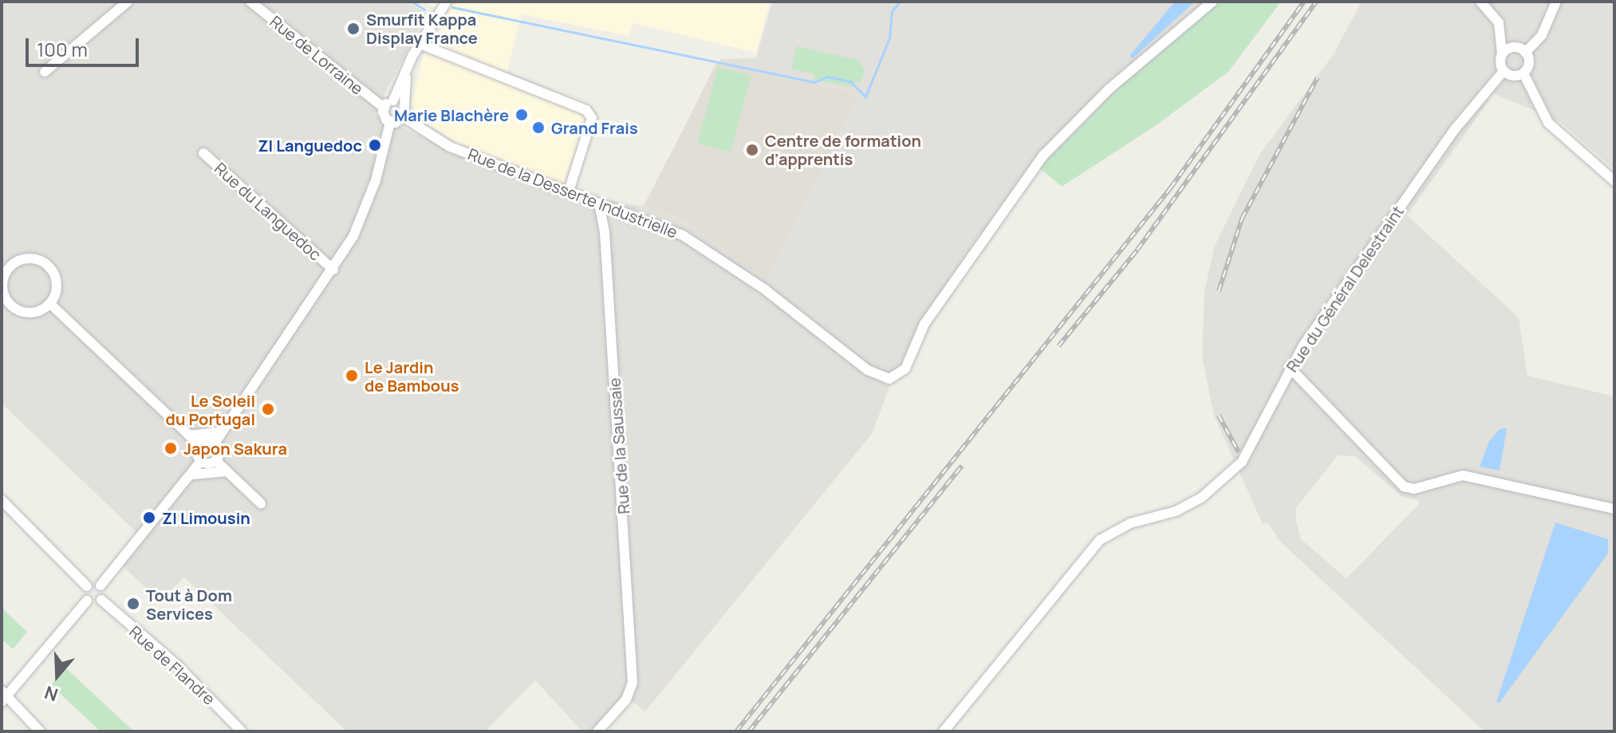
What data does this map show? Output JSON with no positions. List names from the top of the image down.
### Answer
{
  "streets": {
    "street": [
      "Rue de Lorraine",
      "Rue de la Desserte Industrielle",
      "Rue du Languedoc",
      "Rue du Général Delestraint",
      "Rue de la Saussaie",
      "Rue de Flandre"
    ]
  },
  "crossings": [
    ["Rue de la Desserte Industrielle", "Rue de la Saussaie"]
  ],
  "places": [
    "Smurfit Kappa Display France",
    "Marie Blachère",
    "Grand Frais",
    "ZI Languedoc",
    "Centre de formation d'apprentis",
    "Le Jardin de Bambous",
    "Le Soleil du Portugal",
    "Japon Sakura",
    "ZI Limousin",
    "Tout à Dom Services"
  ],
  "scale_bar": "100 m",
  "north": "bottom"
}
